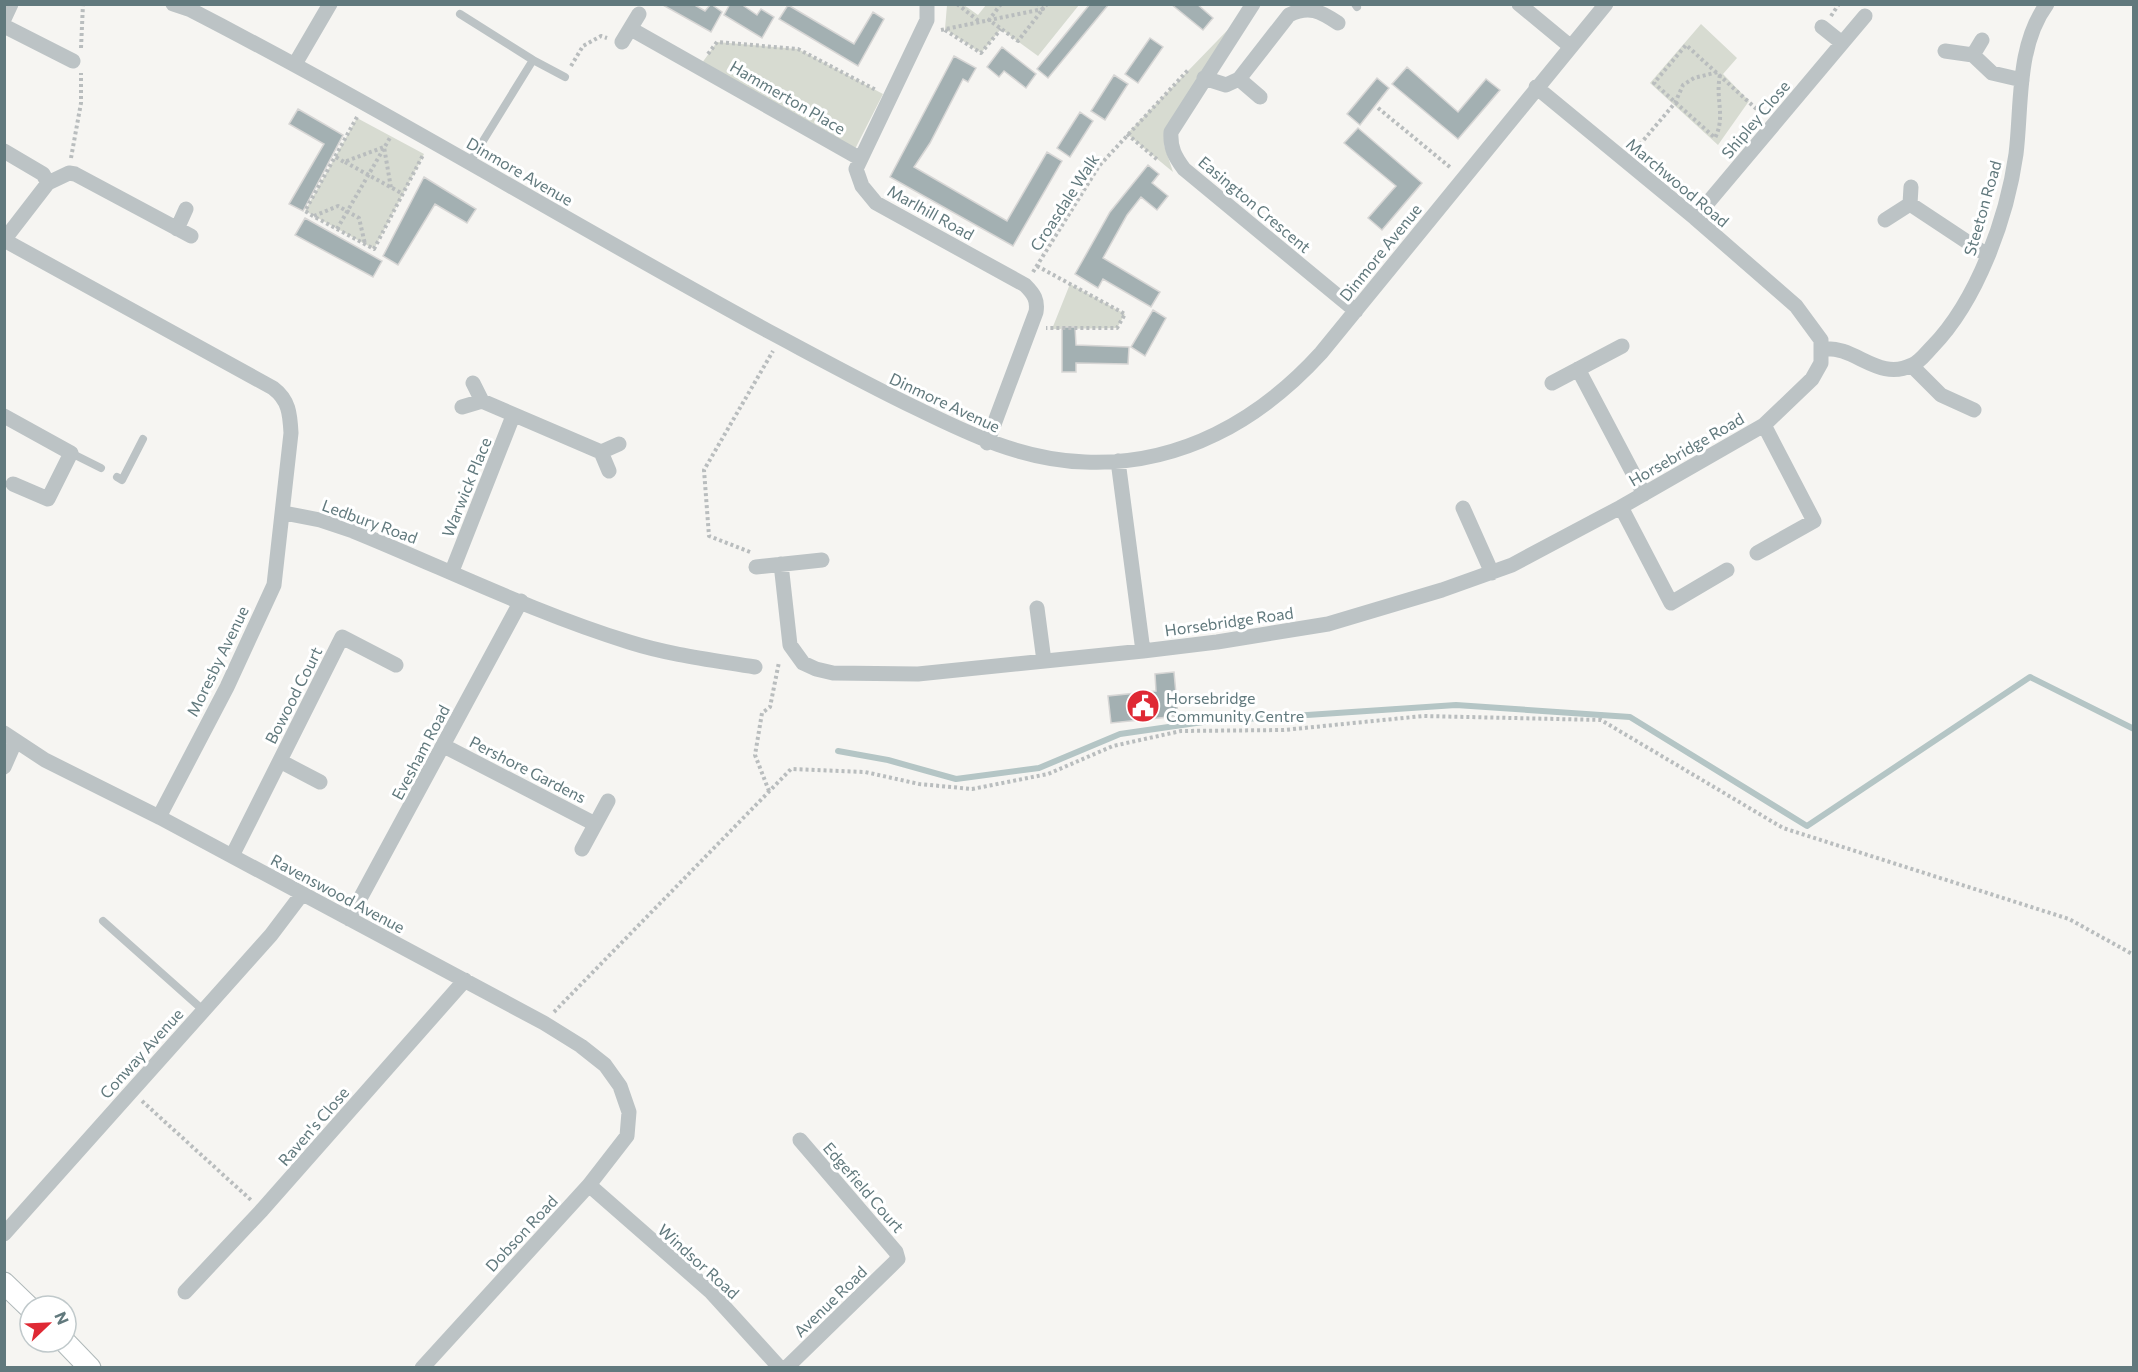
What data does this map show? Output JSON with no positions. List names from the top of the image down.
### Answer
{
  "streets": {
    "street": [
      "Hammerton Place",
      "Shipley Close",
      "Dinmore Avenue",
      "Marchwood Road",
      "Easington Crescent",
      "Steeton Road",
      "Marlhill Road",
      "Horsebridge Road",
      "Warwick Place",
      "Ledbury Road",
      "Moresby Avenue",
      "Bowood Court",
      "Evesham Road",
      "Pershore Gardens",
      "Ravenswood Avenue",
      "Conway Avenue",
      "Raven's Close",
      "Edgefield Court",
      "Dobson Road",
      "Windsor Road",
      "Avenue Road"
    ],
    "path": ["Croasdale Walk"]
  },
  "crossings": [
    ["Hammerton Place", "Marlhill Road"],
    ["Shipley Close", "Marchwood Road"],
    ["Dinmore Avenue", "Marchwood Road"],
    ["Dinmore Avenue", "Easington Crescent"],
    ["Dinmore Avenue", "Horsebridge Road"],
    ["Marchwood Road", "Horsebridge Road"],
    ["Croasdale Walk", "Marlhill Road"],
    ["Warwick Place", "Ledbury Road"],
    ["Ledbury Road", "Moresby Avenue"],
    ["Ledbury Road", "Evesham Road"],
    ["Moresby Avenue", "Ravenswood Avenue"],
    ["Bowood Court", "Ravenswood Avenue"],
    ["Evesham Road", "Pershore Gardens"],
    ["Evesham Road", "Ravenswood Avenue"],
    ["Ravenswood Avenue", "Conway Avenue"],
    ["Ravenswood Avenue", "Raven's Close"],
    ["Ravenswood Avenue", "Dobson Road"],
    ["Edgefield Court", "Avenue Road"],
    ["Dobson Road", "Windsor Road"]
  ],
  "places": {
    "public building": ["Horsebridge Community Centre"]
  },
  "north": "top right"
}
